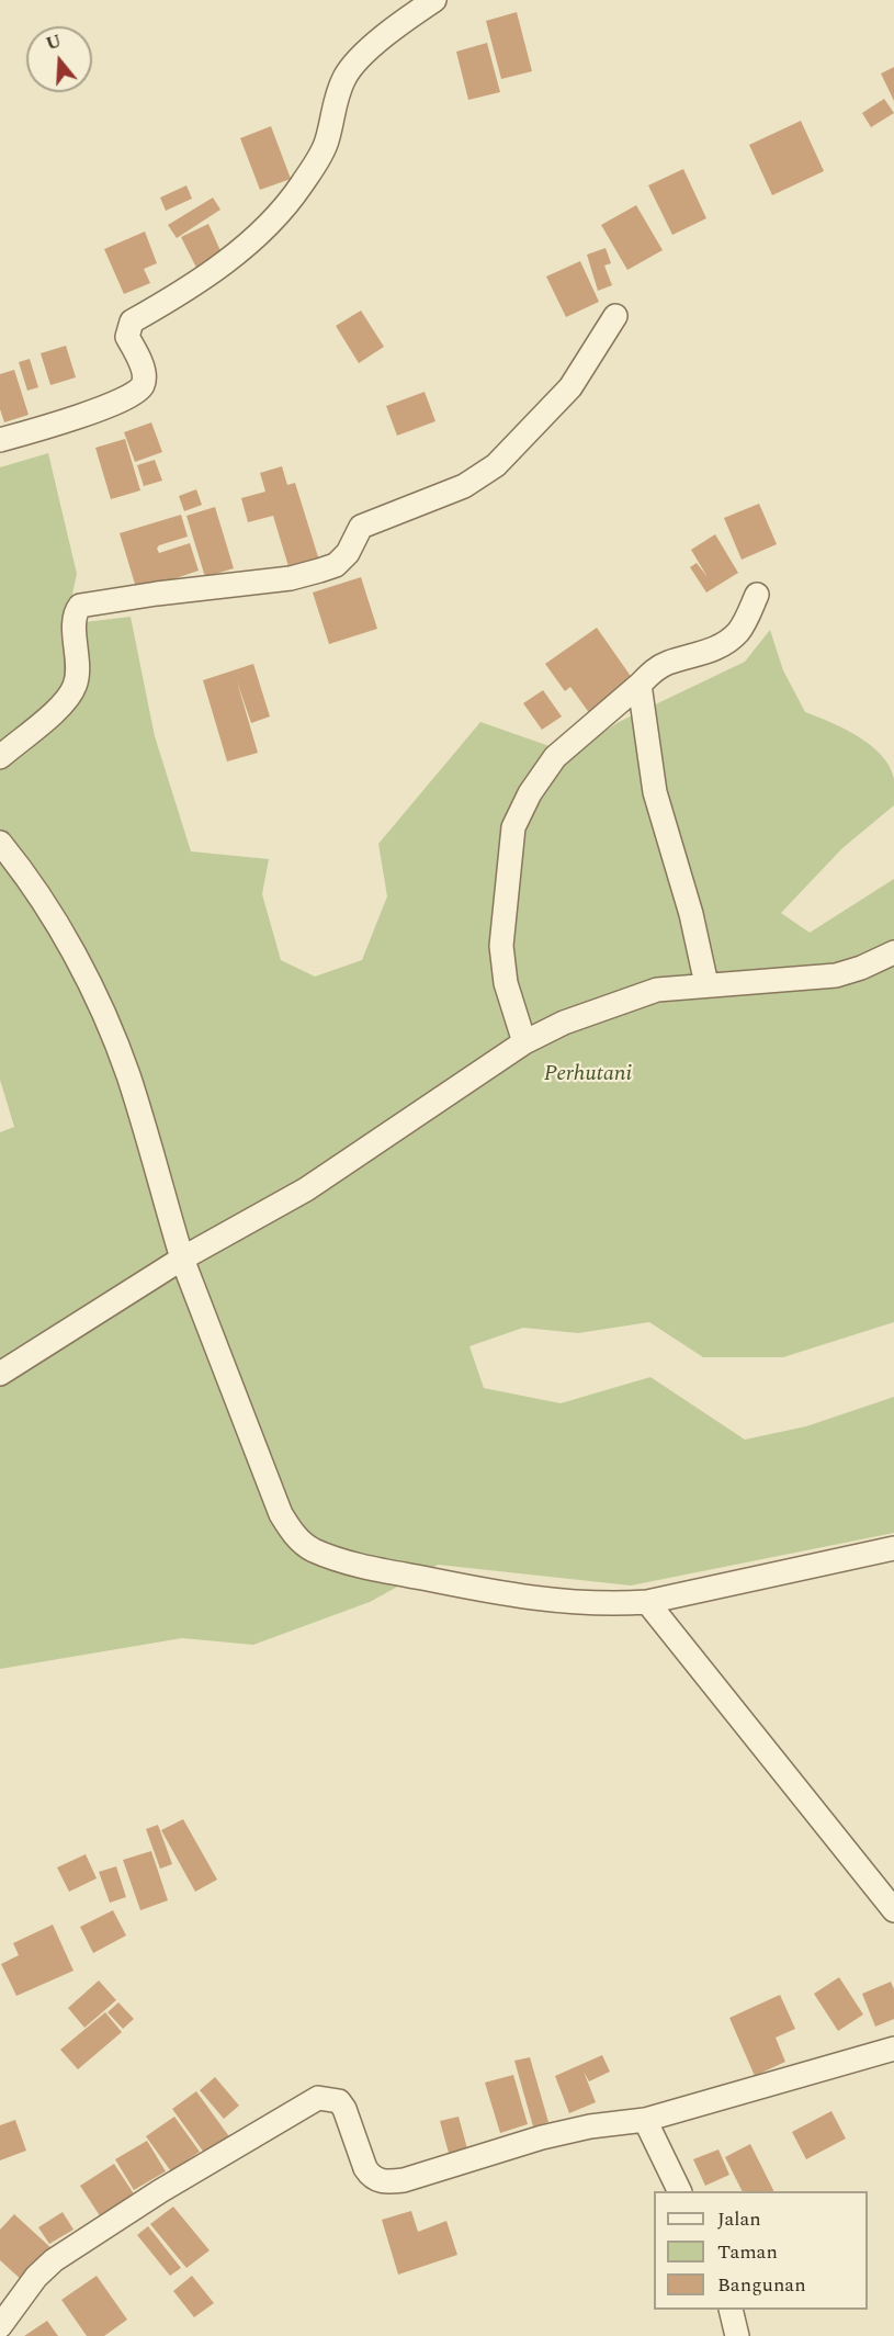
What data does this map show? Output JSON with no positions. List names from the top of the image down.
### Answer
{
  "parks": ["Perhutani"],
  "legend": ["Jalan", "Taman", "Bangunan"],
  "north": "top"
}
